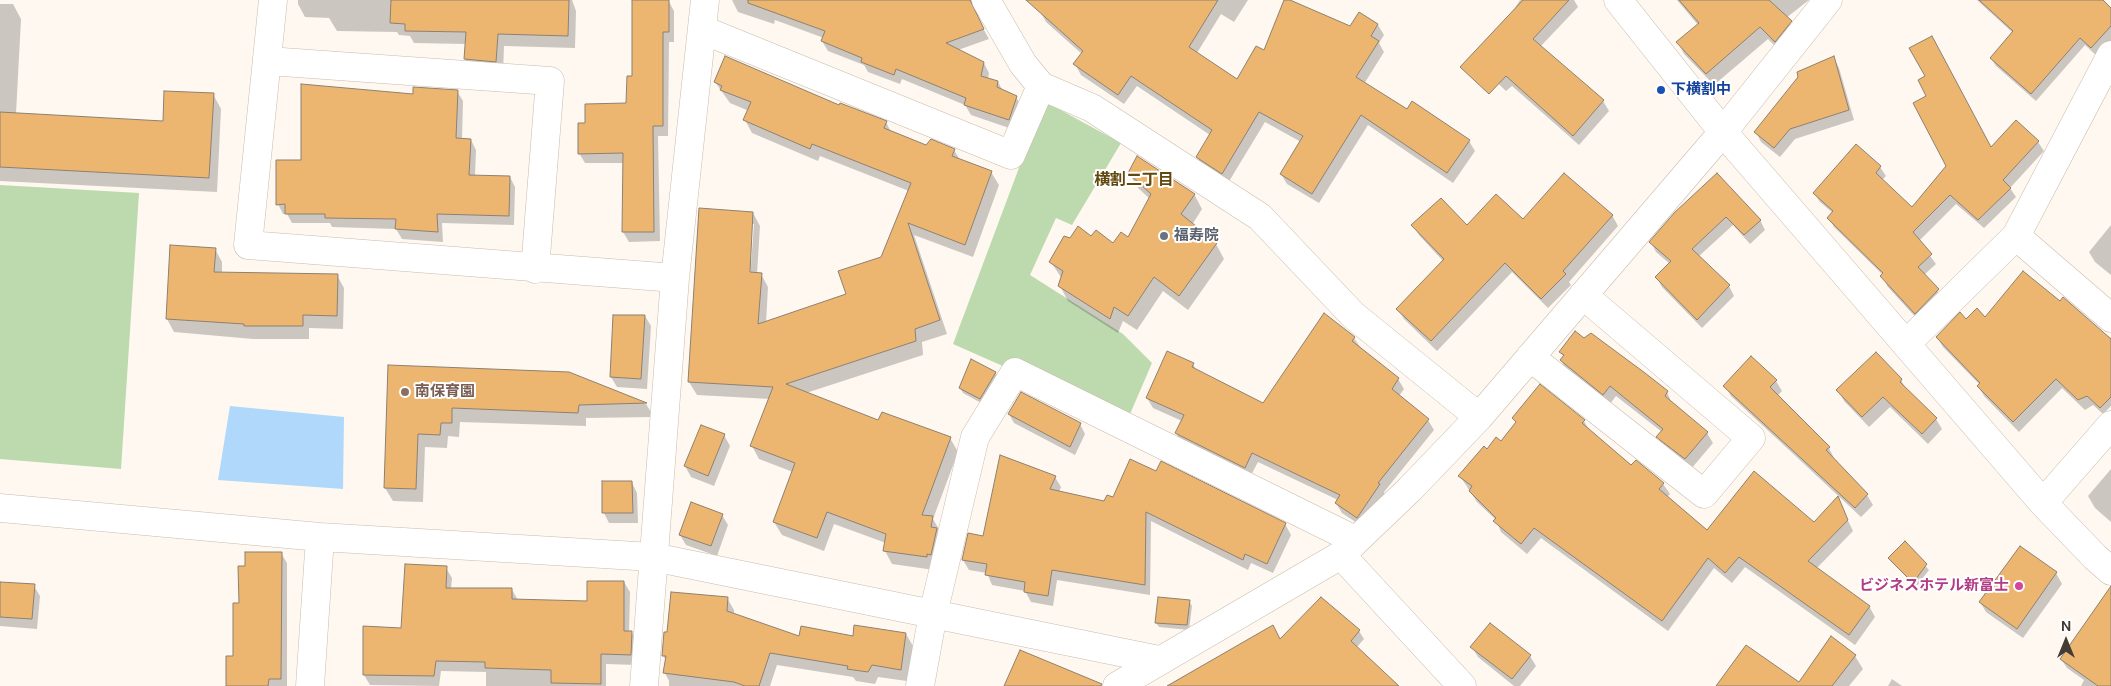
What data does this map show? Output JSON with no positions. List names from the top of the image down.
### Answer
{
  "districts": ["横割二丁目"],
  "places": [
    "下横割中",
    "福寿院",
    "南保育園",
    "ビジネスホテル新富士"
  ],
  "north": "top"
}
